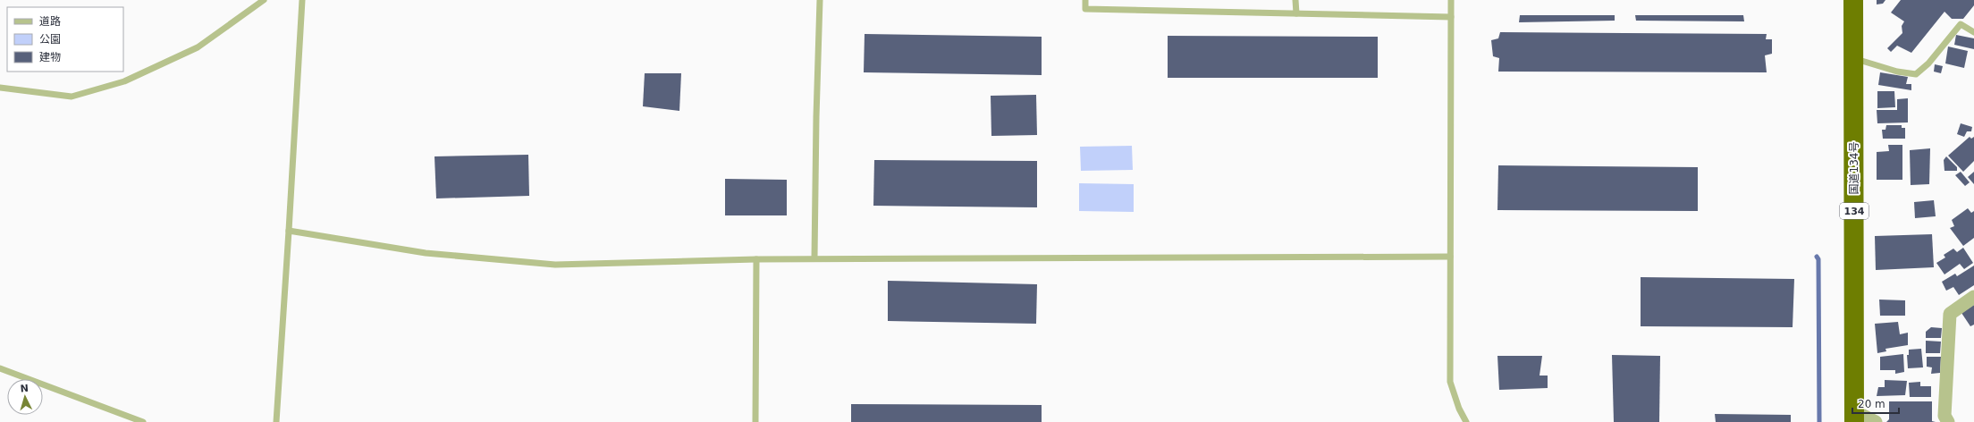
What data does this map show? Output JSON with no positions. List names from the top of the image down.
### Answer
{
  "streets": {
    "highway": ["国道134号", "134"]
  },
  "legend": ["道路", "公園", "建物"],
  "scale_bar": "20 m",
  "north": "top"
}
